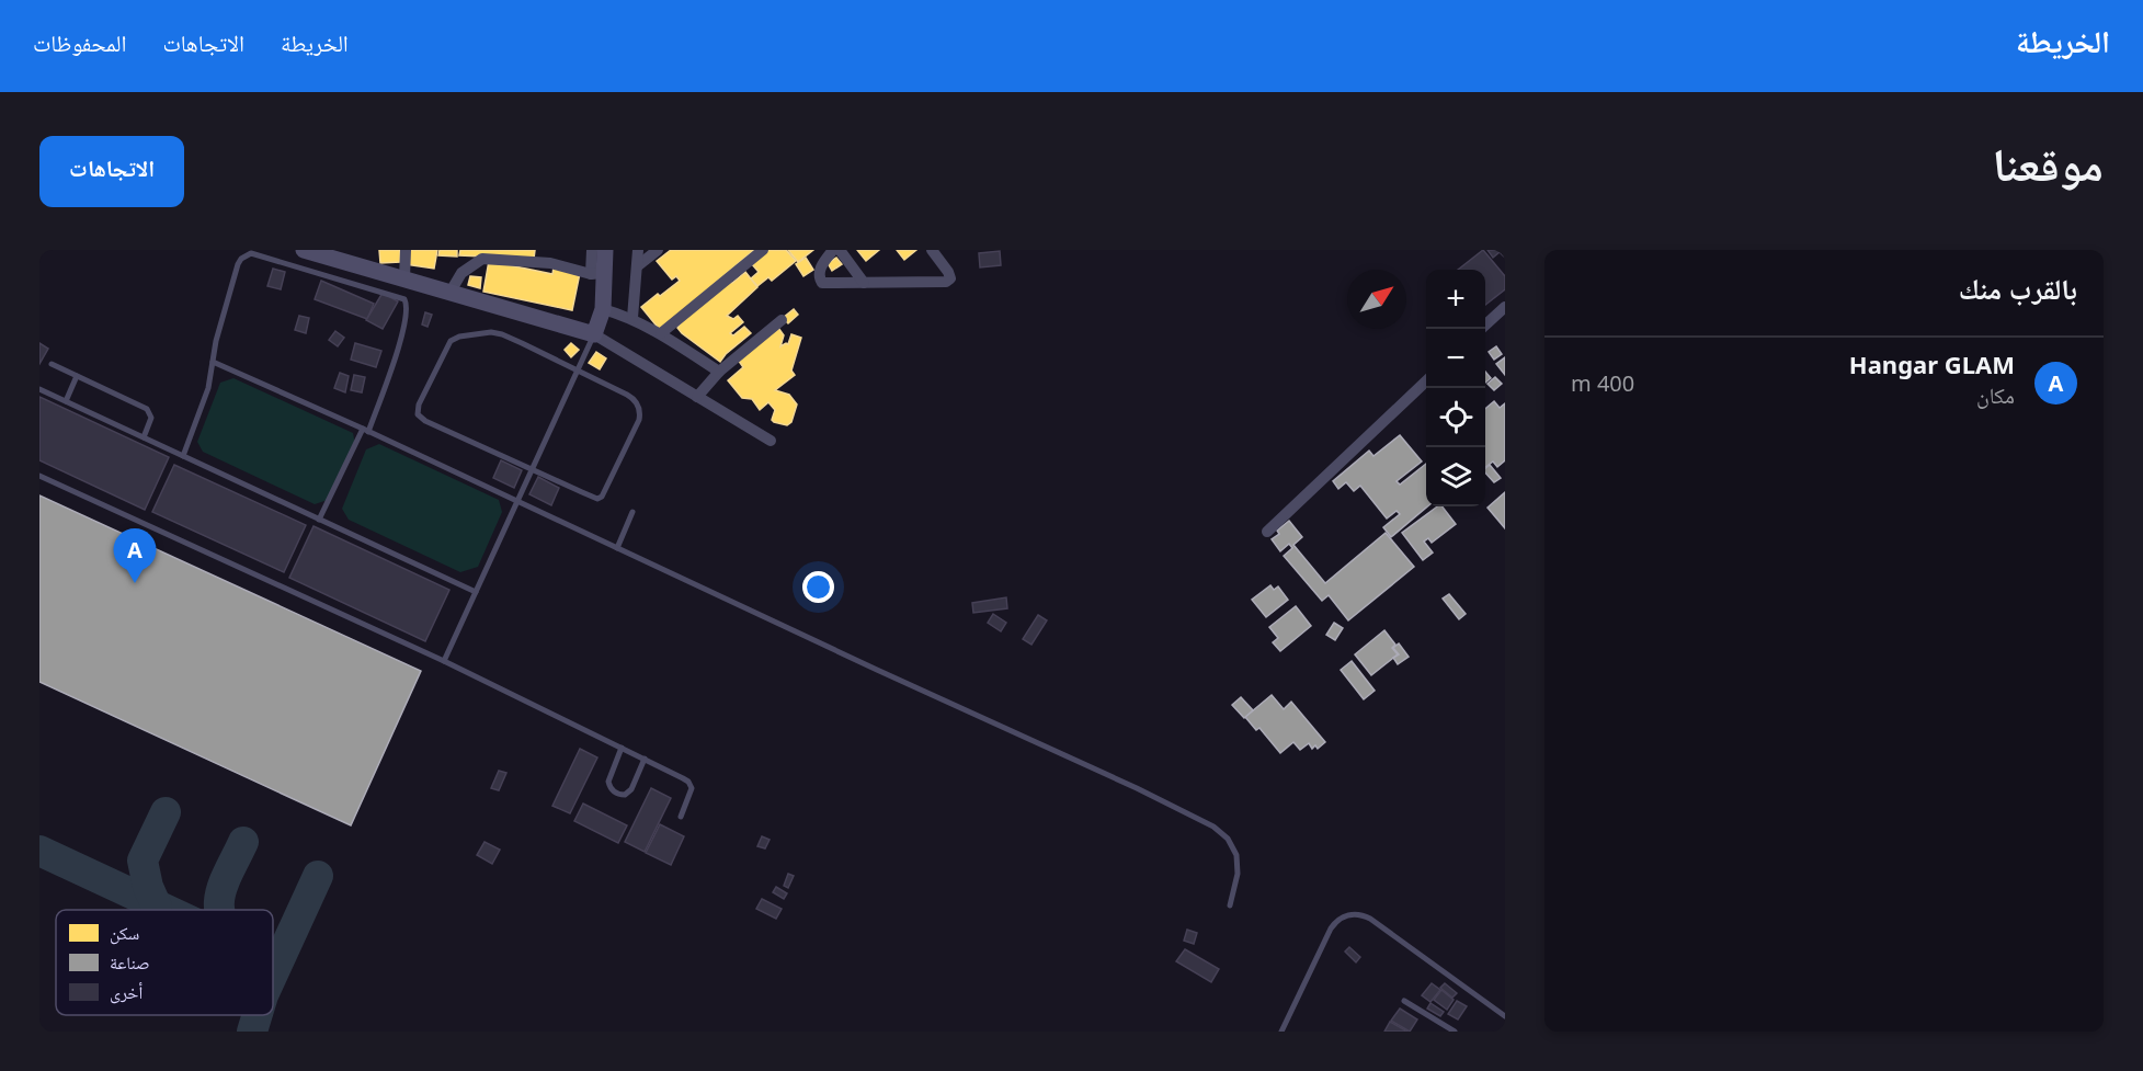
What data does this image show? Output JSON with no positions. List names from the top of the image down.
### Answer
{
  "legend": ["سكن", "صناعة", "أخرى"],
  "north": "top right",
  "page": {
    "header": "الخريطة",
    "nav": ["الخريطة", "الاتجاهات", "المحفوظات"],
    "title": "موقعنا",
    "buttons": "الاتجاهات",
    "heading": "بالقرب منك",
    "map_buttons": ["+", "−"],
    "list": [
      {
        "mark": "A",
        "name": "Hangar GLAM",
        "note": "مكان",
        "value": "400 m"
      }
    ],
    "pins": "A"
  }
}
